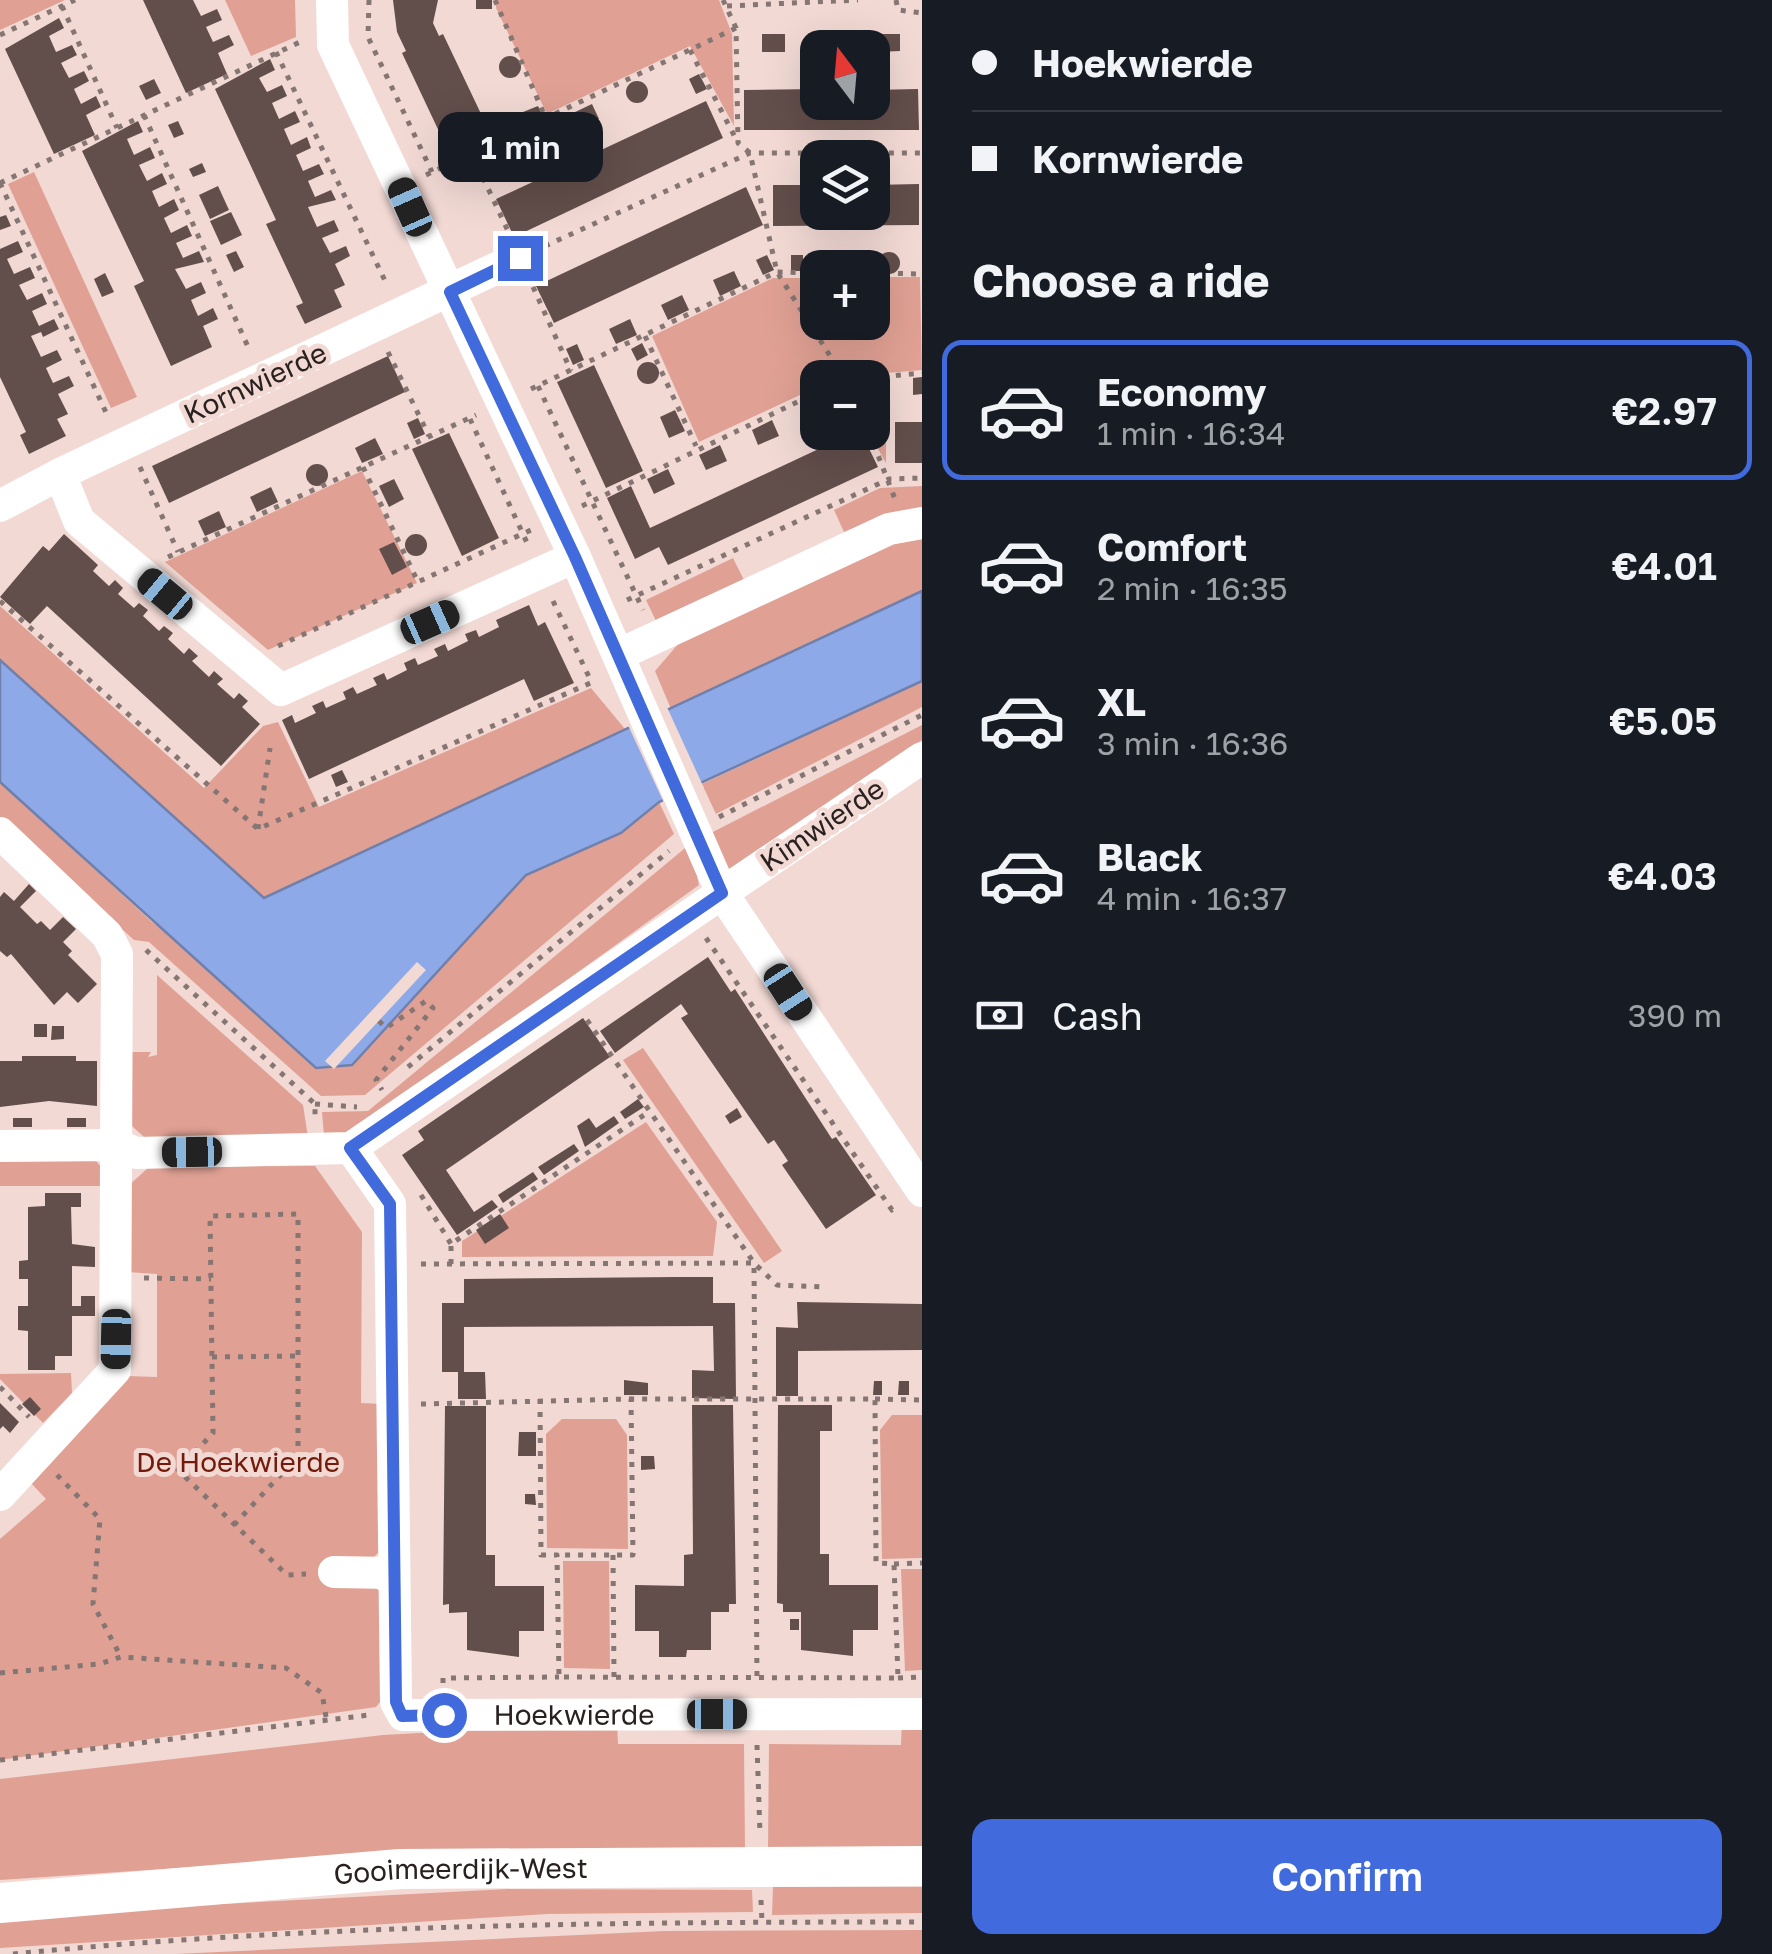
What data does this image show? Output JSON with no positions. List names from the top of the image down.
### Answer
{
  "streets": {
    "street": [
      "Kornwierde",
      "Kimwierde",
      "Hoekwierde",
      "Gooimeerdijk-West"
    ]
  },
  "parks": ["De Hoekwierde"],
  "north": "top",
  "page": {
    "banner": ["Hoekwierde", "Kornwierde"],
    "map_buttons": ["+", "−"],
    "bubble": "1 min",
    "heading": "Choose a ride",
    "list": [
      {
        "name": "Economy",
        "note": "1 min · 16:34",
        "value": "€2.97"
      },
      {
        "name": "Comfort",
        "note": "2 min · 16:35",
        "value": "€4.01"
      },
      {
        "name": "XL",
        "note": "3 min · 16:36",
        "value": "€5.05"
      },
      {
        "name": "Black",
        "note": "4 min · 16:37",
        "value": "€4.03"
      }
    ],
    "pay": ["Cash", "390 m"],
    "buttons": "Confirm"
  }
}
